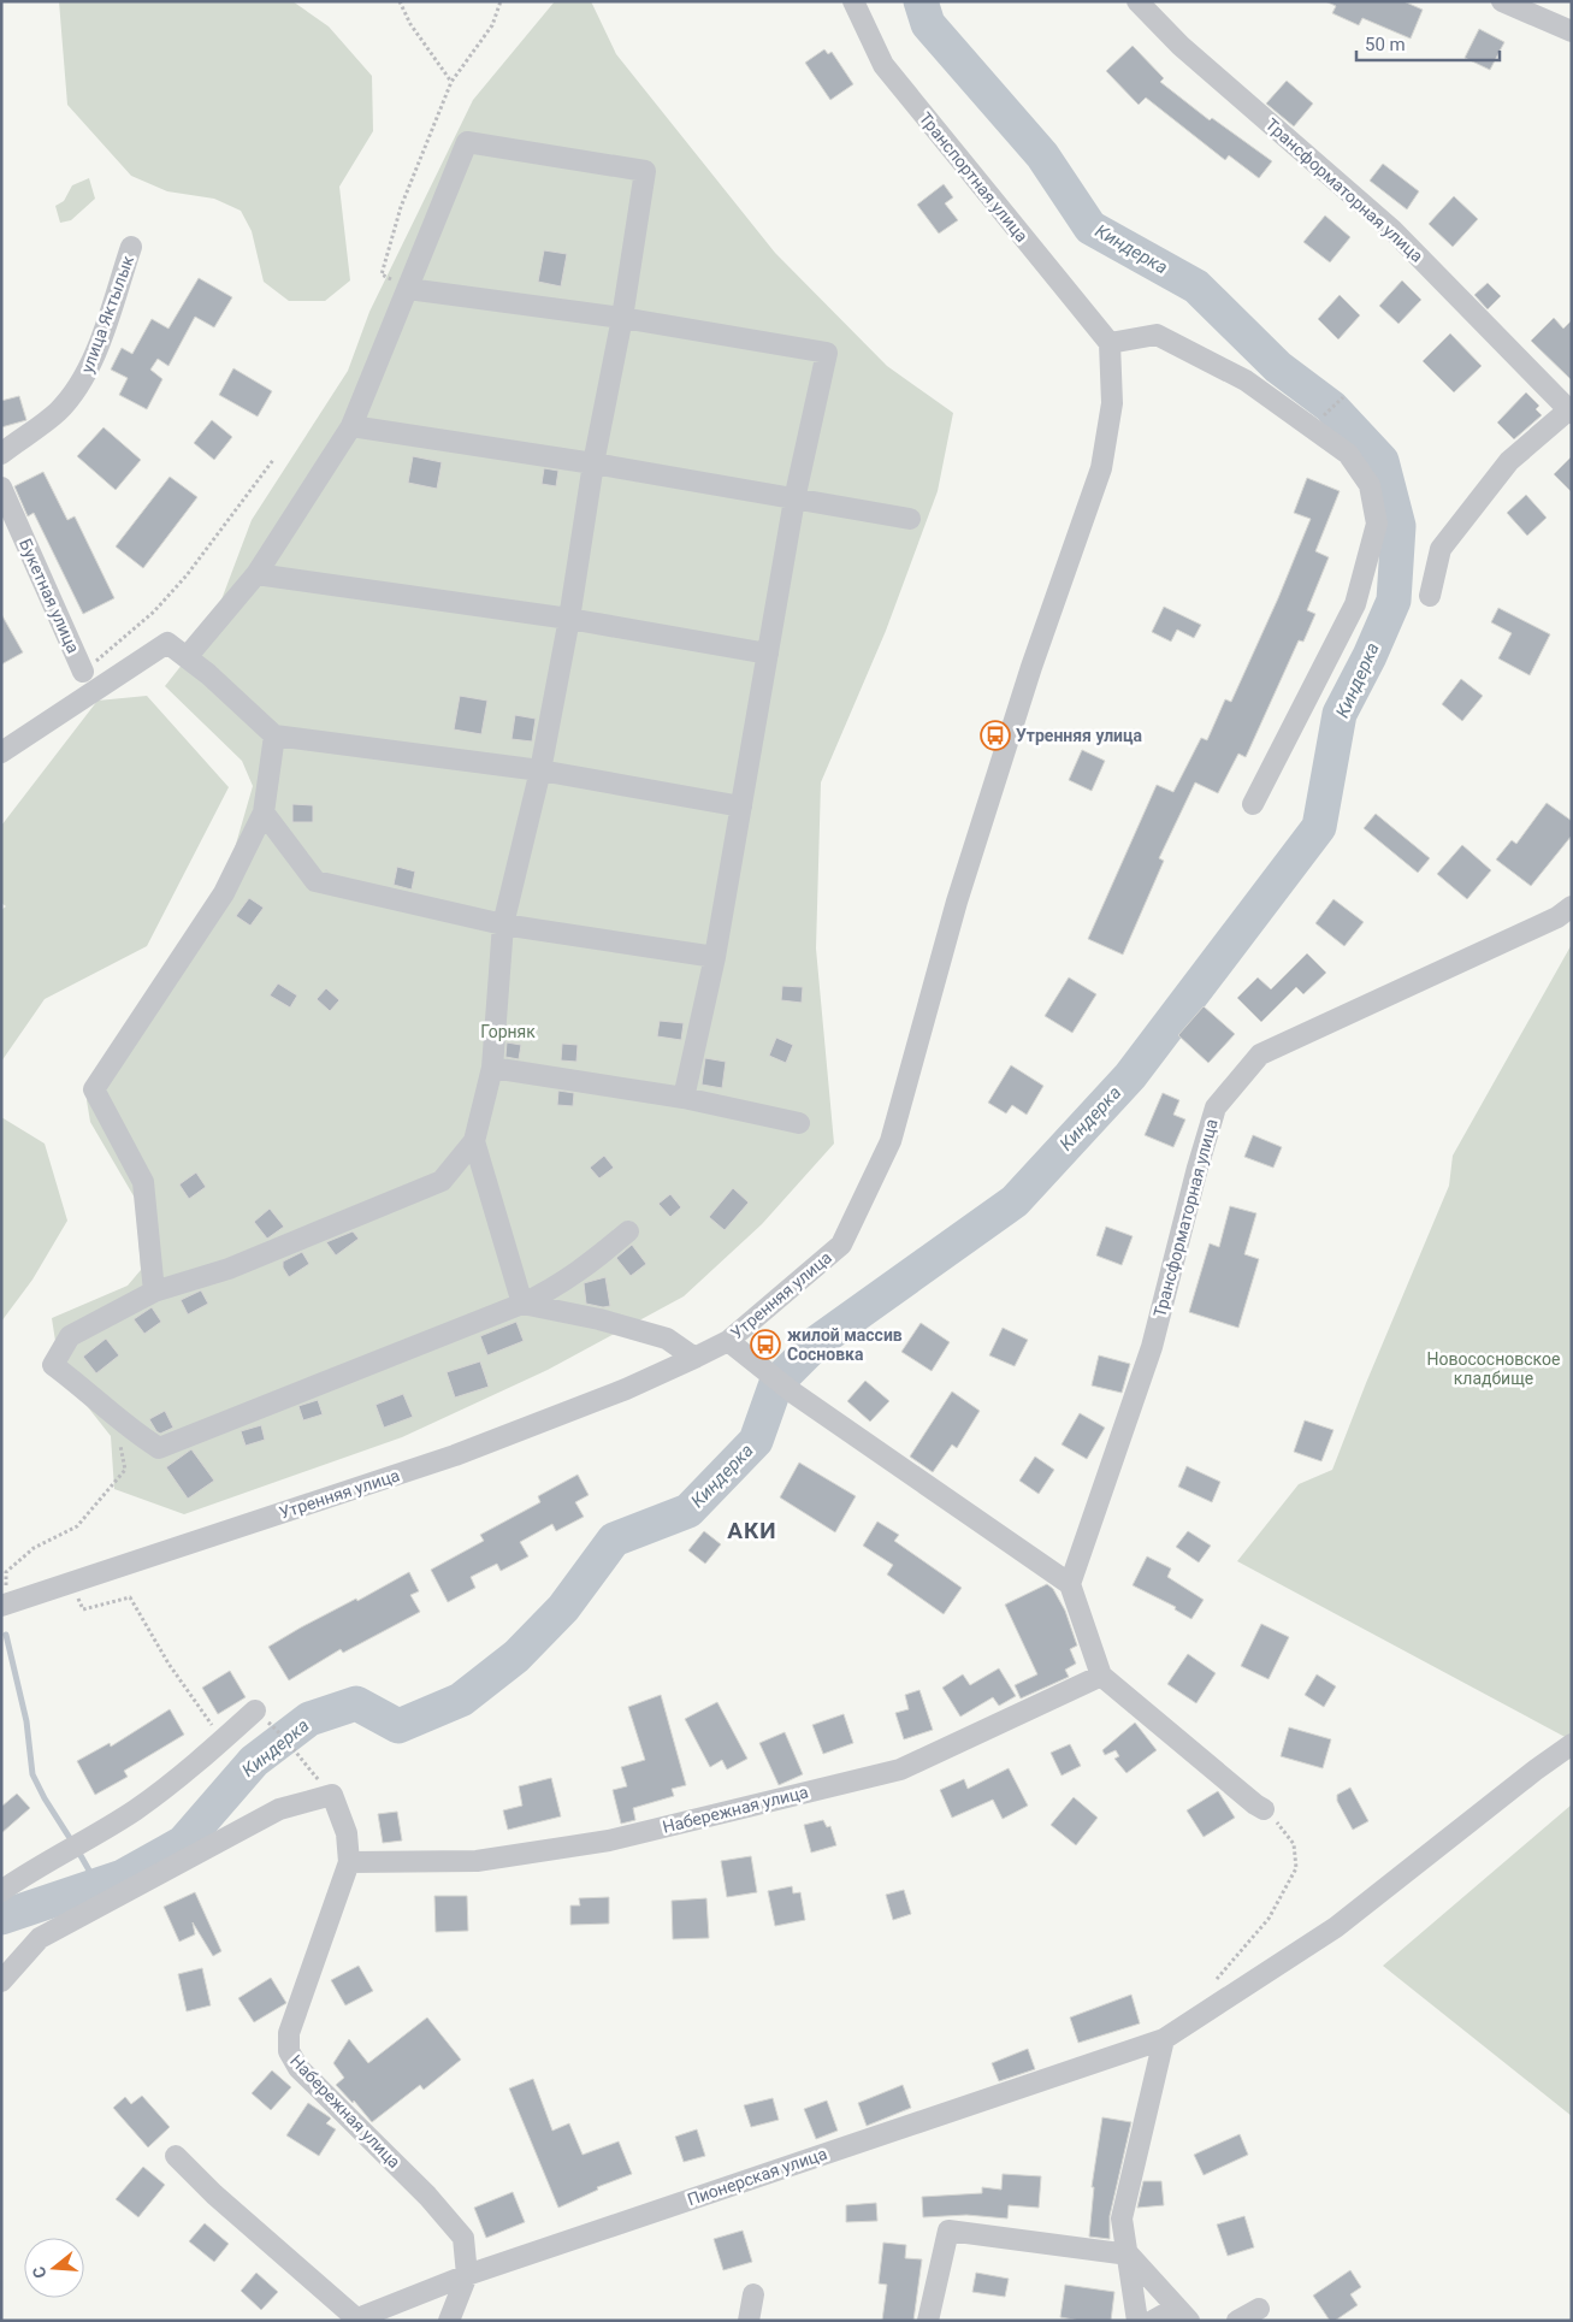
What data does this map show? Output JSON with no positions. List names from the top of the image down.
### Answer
{
  "streets": {
    "street": [
      "Транспортная улица",
      "Трансформаторная улица",
      "улица Яктылык",
      "Букетная улица",
      "Утренняя улица",
      "Набережная улица",
      "Пионерская улица"
    ]
  },
  "crossings": [
    ["Транспортная улица", "Утренняя улица"],
    ["Набережная улица", "Пионерская улица"]
  ],
  "districts": ["АКИ"],
  "water": ["Киндерка"],
  "parks": ["Горняк", "Новососновское кладбище"],
  "places": {
    "bus stop": ["Утренняя улица", "жилой массив Сосновка"]
  },
  "scale_bar": "50 m",
  "north": "left"
}
